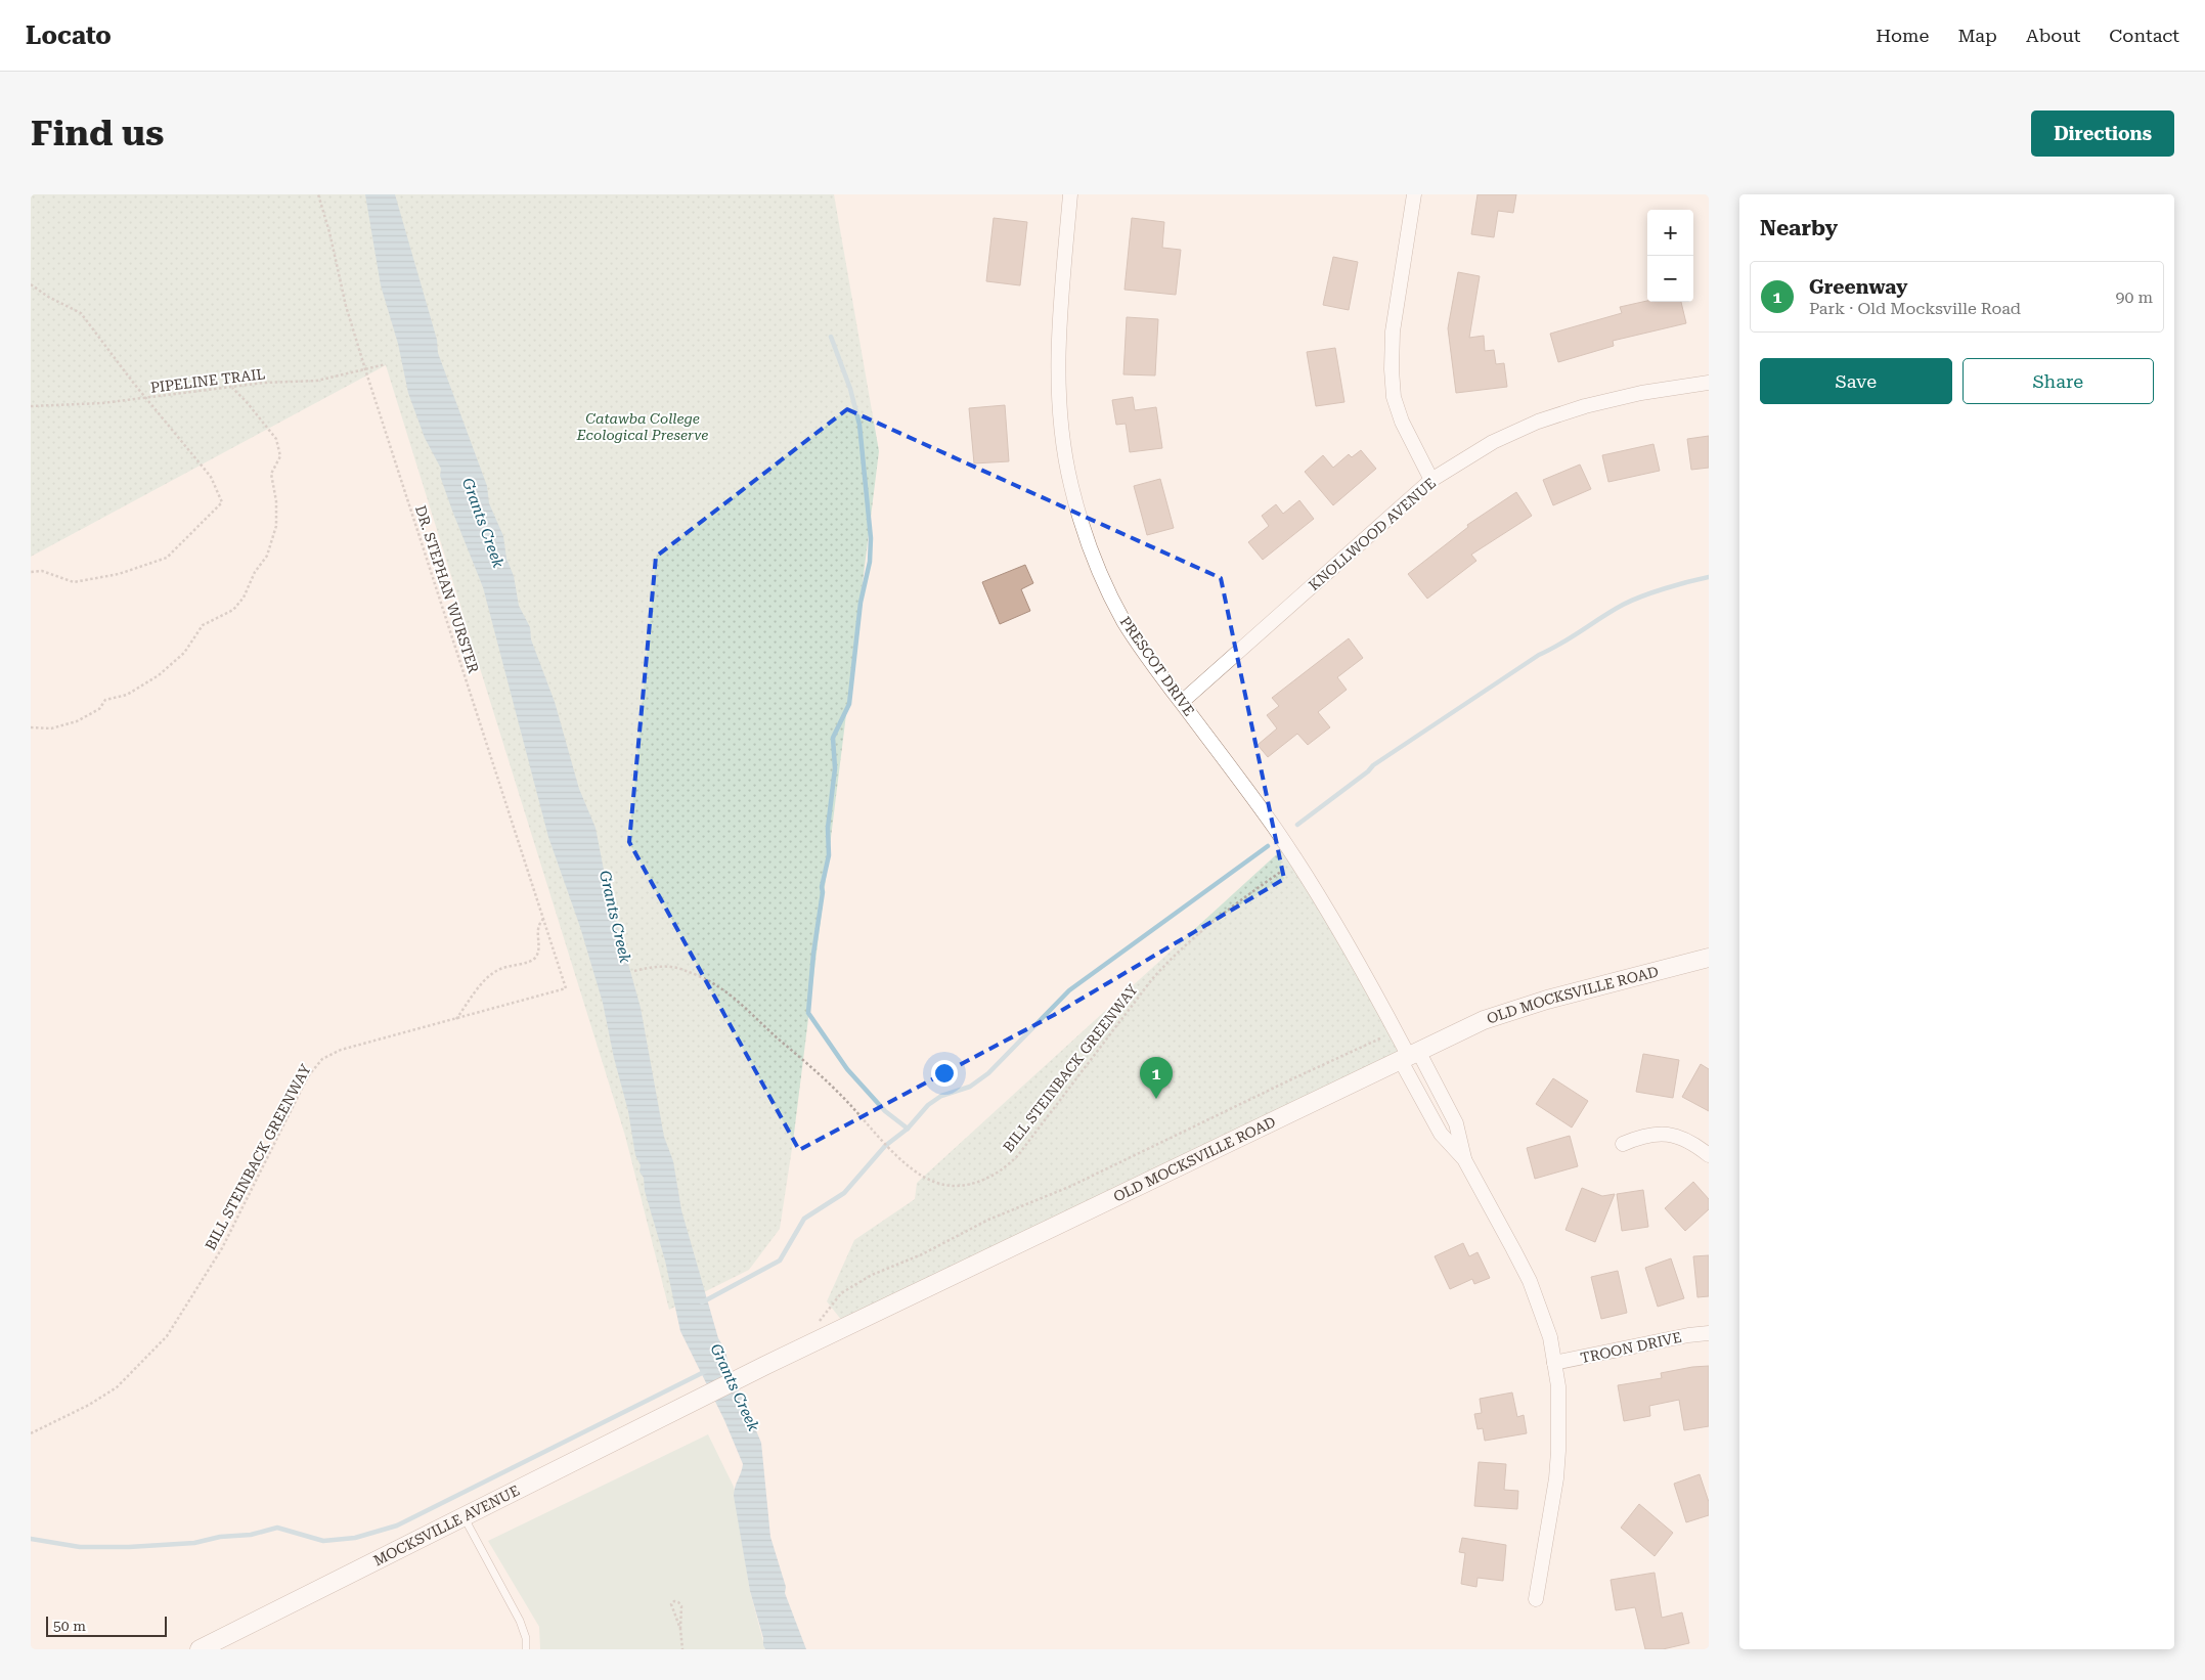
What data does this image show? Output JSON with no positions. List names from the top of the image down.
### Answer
{
  "streets": {
    "street": [
      "KNOLLWOOD AVENUE",
      "PRESCOT DRIVE",
      "OLD MOCKSVILLE ROAD",
      "TROON DRIVE",
      "MOCKSVILLE AVENUE"
    ],
    "path": ["PIPELINE TRAIL", "DR. STEPHAN WURSTER", "BILL STEINBACK GREENWAY"]
  },
  "crossings": [
    ["PIPELINE TRAIL", "DR. STEPHAN WURSTER"],
    ["KNOLLWOOD AVENUE", "PRESCOT DRIVE"],
    ["DR. STEPHAN WURSTER", "BILL STEINBACK GREENWAY"],
    ["PRESCOT DRIVE", "OLD MOCKSVILLE ROAD"],
    ["OLD MOCKSVILLE ROAD", "MOCKSVILLE AVENUE"]
  ],
  "water": ["Grants Creek"],
  "parks": ["Catawba College Ecological Preserve"],
  "scale_bar": "50 m",
  "page": {
    "header": "Locato",
    "nav": [
      "Home",
      "Map",
      "About",
      "Contact"
    ],
    "buttons": [
      "Directions",
      ["Save", "Share"]
    ],
    "title": "Find us",
    "heading": "Nearby",
    "map_buttons": ["+", "−"],
    "list": [
      {
        "mark": "1",
        "name": "Greenway",
        "note": "Park · Old Mocksville Road",
        "value": "90 m"
      }
    ],
    "pins": "1",
    "scale": "50 m"
  }
}
